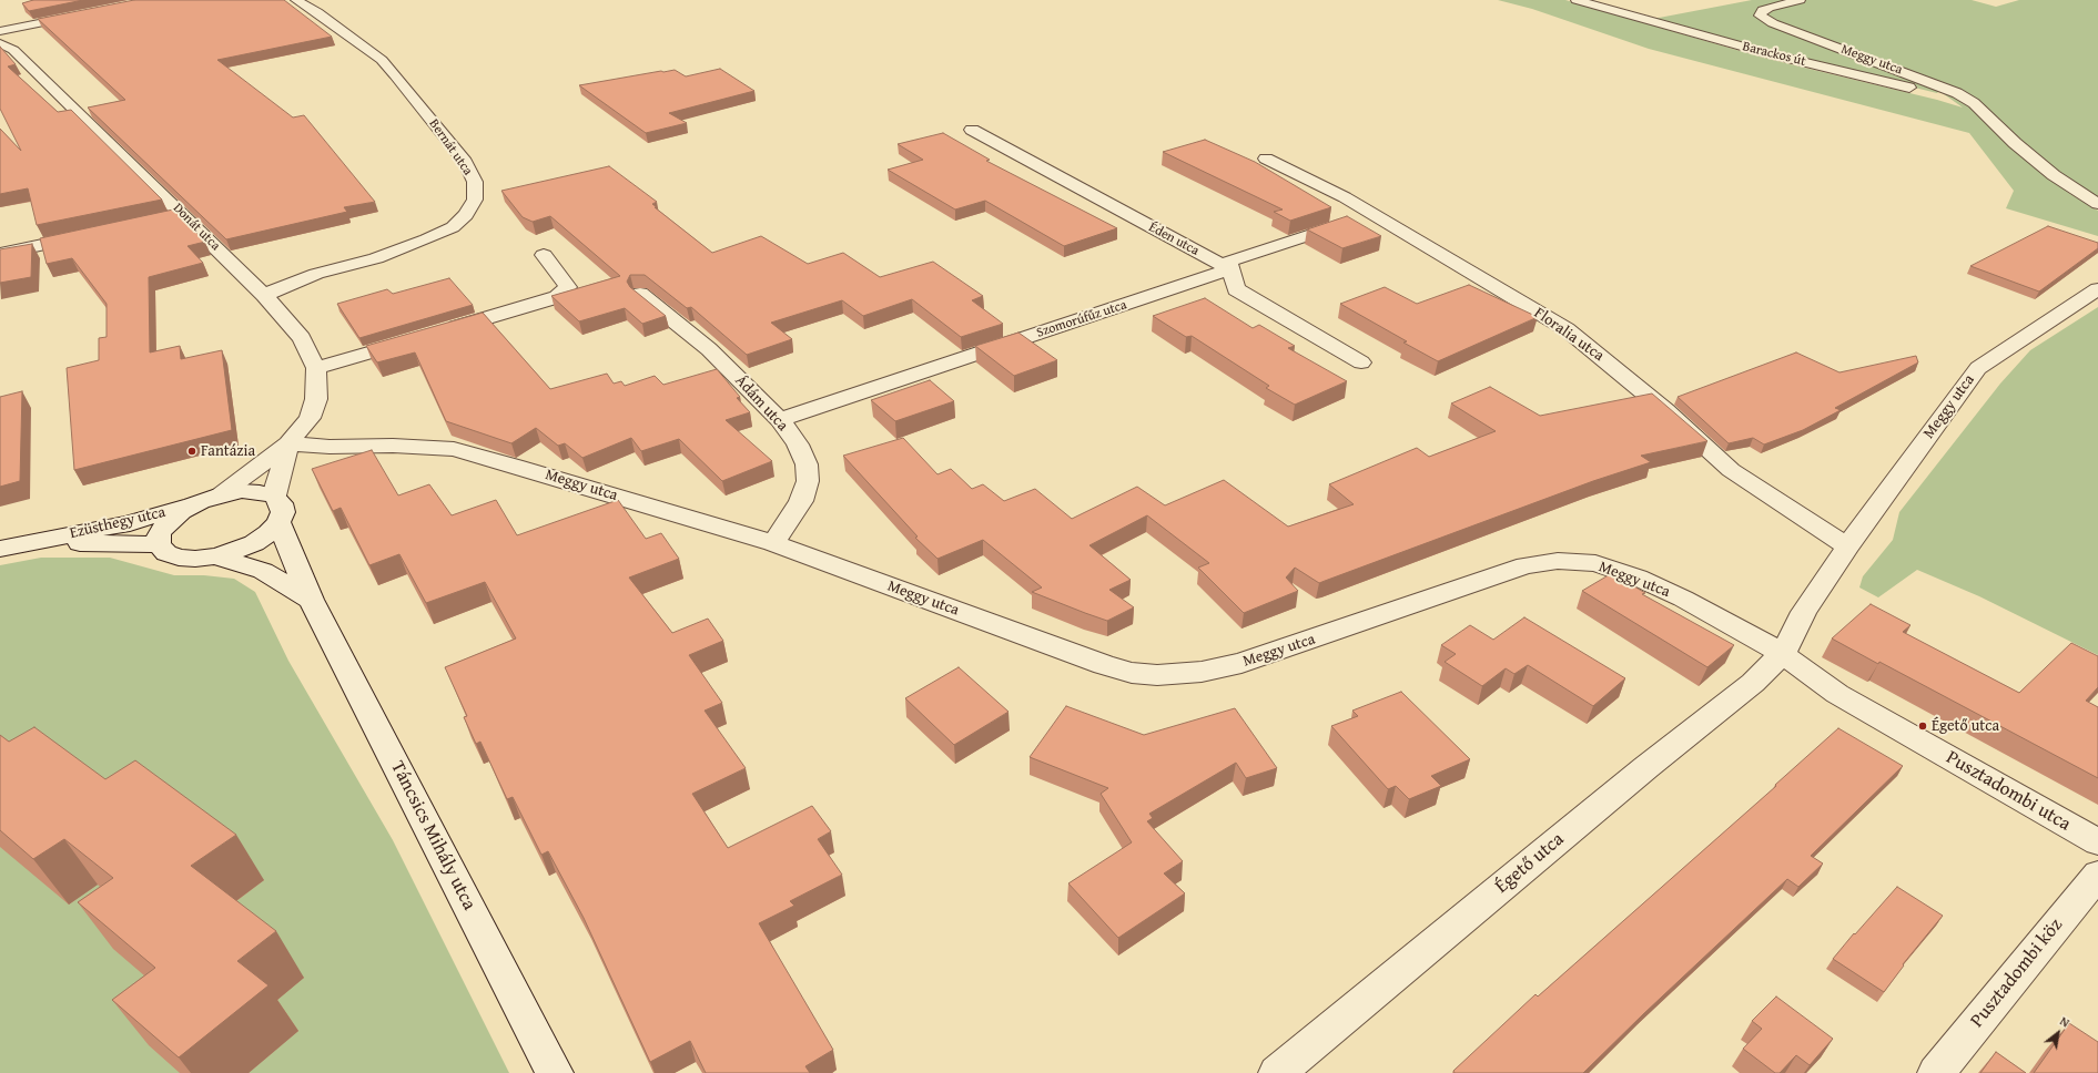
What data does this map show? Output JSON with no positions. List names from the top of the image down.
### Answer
{
  "streets": {
    "street": [
      "Barackos út",
      "Meggy utca",
      "Bernát utca",
      "Donát utca",
      "Éden utca",
      "Szomorúfűz utca",
      "Floralia utca",
      "Ádám utca",
      "Ezüsthegy utca",
      "Pusztadombi utca",
      "Táncsics Mihály utca",
      "Égető utca",
      "Pusztadombi köz"
    ]
  },
  "crossings": [
    ["Barackos út", "Meggy utca"],
    ["Meggy utca", "Donát utca"],
    ["Meggy utca", "Floralia utca"],
    ["Meggy utca", "Ádám utca"],
    ["Meggy utca", "Pusztadombi utca"],
    ["Meggy utca", "Égető utca"],
    ["Bernát utca", "Donát utca"],
    ["Donát utca", "Ezüsthegy utca"],
    ["Éden utca", "Szomorúfűz utca"],
    ["Szomorúfűz utca", "Floralia utca"],
    ["Szomorúfűz utca", "Ádám utca"],
    ["Pusztadombi utca", "Égető utca"]
  ],
  "places": ["Fantázia", "Égető utca"],
  "north": "top right"
}
